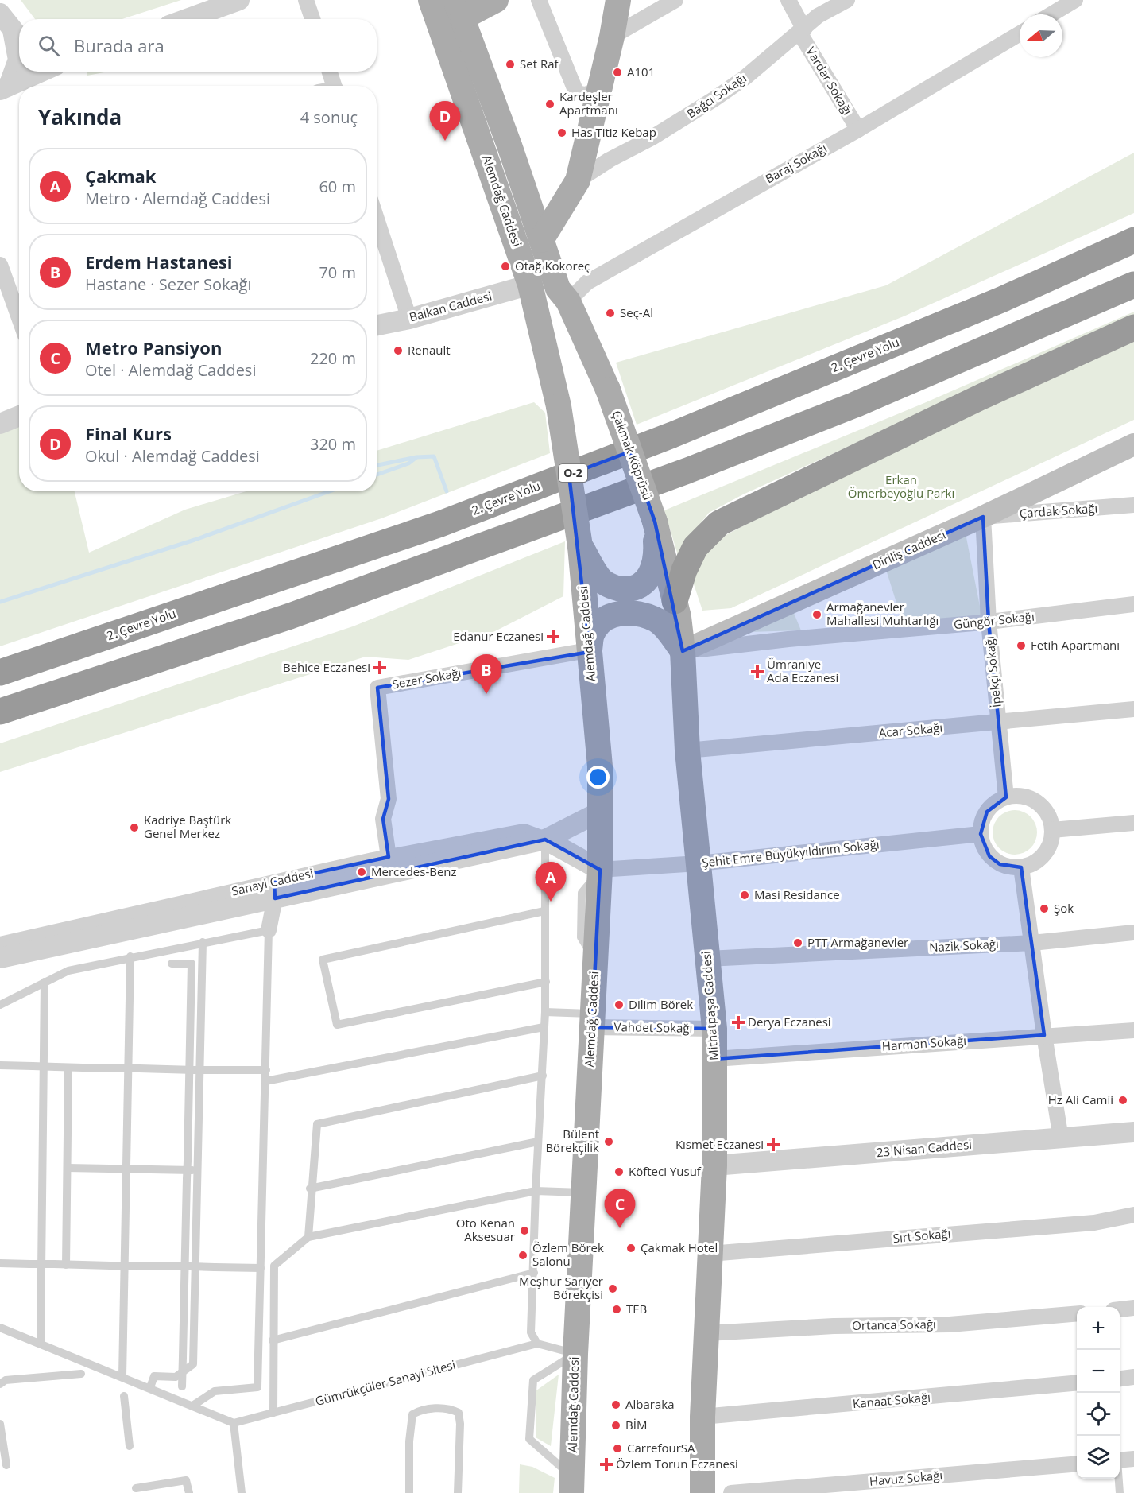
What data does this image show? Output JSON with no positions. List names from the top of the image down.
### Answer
{
  "streets": {
    "highway": ["2. Çevre Yolu", "O-2"],
    "main road": [
      "Alemdağ Caddesi",
      "Çakmak Köprüsü",
      "Diriliş Caddesi",
      "Mithatpaşa Caddesi"
    ],
    "street": [
      "Vardar Sokağı",
      "Bağcı Sokağı",
      "Baraj Sokağı",
      "Balkan Caddesi",
      "Çardak Sokağı",
      "Güngör Sokağı",
      "İpekçi Sokağı",
      "Sezer Sokağı",
      "Acar Sokağı",
      "Şehit Emre Büyükyıldırım Sokağı",
      "Sanayi Caddesi",
      "Nazik Sokağı",
      "Vahdet Sokağı",
      "Harman Sokağı",
      "23 Nisan Caddesi",
      "Sırt Sokağı",
      "Ortanca Sokağı",
      "Kanaat Sokağı",
      "Havuz Sokağı"
    ],
    "lane": ["Gümrükçüler Sanayi Sitesi"]
  },
  "crossings": [
    ["Vardar Sokağı", "Bağcı Sokağı"],
    ["Vardar Sokağı", "Baraj Sokağı"],
    ["Baraj Sokağı", "Çakmak Köprüsü"],
    ["Alemdağ Caddesi", "Balkan Caddesi"],
    ["Alemdağ Caddesi", "Sezer Sokağı"],
    ["Alemdağ Caddesi", "Şehit Emre Büyükyıldırım Sokağı"],
    ["Alemdağ Caddesi", "Sanayi Caddesi"],
    ["Alemdağ Caddesi", "Vahdet Sokağı"],
    ["Çakmak Köprüsü", "Mithatpaşa Caddesi"],
    ["Çardak Sokağı", "Diriliş Caddesi"],
    ["Çardak Sokağı", "İpekçi Sokağı"],
    ["Diriliş Caddesi", "Güngör Sokağı"],
    ["Diriliş Caddesi", "İpekçi Sokağı"],
    ["Diriliş Caddesi", "Mithatpaşa Caddesi"],
    ["Güngör Sokağı", "İpekçi Sokağı"],
    ["Güngör Sokağı", "Mithatpaşa Caddesi"],
    ["İpekçi Sokağı", "Acar Sokağı"],
    ["İpekçi Sokağı", "Şehit Emre Büyükyıldırım Sokağı"],
    ["Sezer Sokağı", "Sanayi Caddesi"],
    ["Acar Sokağı", "Mithatpaşa Caddesi"],
    ["Şehit Emre Büyükyıldırım Sokağı", "Sanayi Caddesi"],
    ["Şehit Emre Büyükyıldırım Sokağı", "Mithatpaşa Caddesi"],
    ["Nazik Sokağı", "Mithatpaşa Caddesi"],
    ["Mithatpaşa Caddesi", "Vahdet Sokağı"],
    ["Mithatpaşa Caddesi", "Harman Sokağı"],
    ["Mithatpaşa Caddesi", "23 Nisan Caddesi"],
    ["Mithatpaşa Caddesi", "Sırt Sokağı"],
    ["Mithatpaşa Caddesi", "Ortanca Sokağı"],
    ["Mithatpaşa Caddesi", "Kanaat Sokağı"]
  ],
  "parks": ["Erkan Ömerbeyoğlu Parkı"],
  "places": {
    "other": [
      "Set Raf",
      "A101",
      "Kardeşler Apartmanı",
      "Has Titiz Kebap",
      "Otağ Kokoreç",
      "Seç-Al",
      "Renault",
      "Armağanevler Mahallesi Muhtarlığı",
      "Fetih Apartmanı",
      "Kadriye Baştürk Genel Merkez",
      "Mercedes-Benz",
      "Masi Residance",
      "Şok",
      "PTT Armağanevler",
      "Dilim Börek",
      "Hz Ali Camii",
      "Bülent Börekçilik",
      "Köfteci Yusuf",
      "Oto Kenan Aksesuar",
      "Çakmak Hotel",
      "Özlem Börek Salonu",
      "Meşhur Sarıyer Börekçisi",
      "TEB",
      "Albaraka",
      "BİM",
      "CarrefourSA"
    ],
    "health": [
      "Edanur Eczanesi",
      "Behice Eczanesi",
      "Ümraniye Ada Eczanesi",
      "Derya Eczanesi",
      "Kısmet Eczanesi",
      "Özlem Torun Eczanesi"
    ]
  },
  "north": "left",
  "page": {
    "search": "Burada ara",
    "heading": ["Yakında", "4 sonuç"],
    "pins": [
      "D",
      "B",
      "A",
      "C"
    ],
    "list": [
      {
        "mark": "A",
        "name": "Çakmak",
        "note": "Metro · Alemdağ Caddesi",
        "value": "60 m"
      },
      {
        "mark": "B",
        "name": "Erdem Hastanesi",
        "note": "Hastane · Sezer Sokağı",
        "value": "70 m"
      },
      {
        "mark": "C",
        "name": "Metro Pansiyon",
        "note": "Otel · Alemdağ Caddesi",
        "value": "220 m"
      },
      {
        "mark": "D",
        "name": "Final Kurs",
        "note": "Okul · Alemdağ Caddesi",
        "value": "320 m"
      }
    ],
    "map_buttons": ["+", "−"]
  }
}
